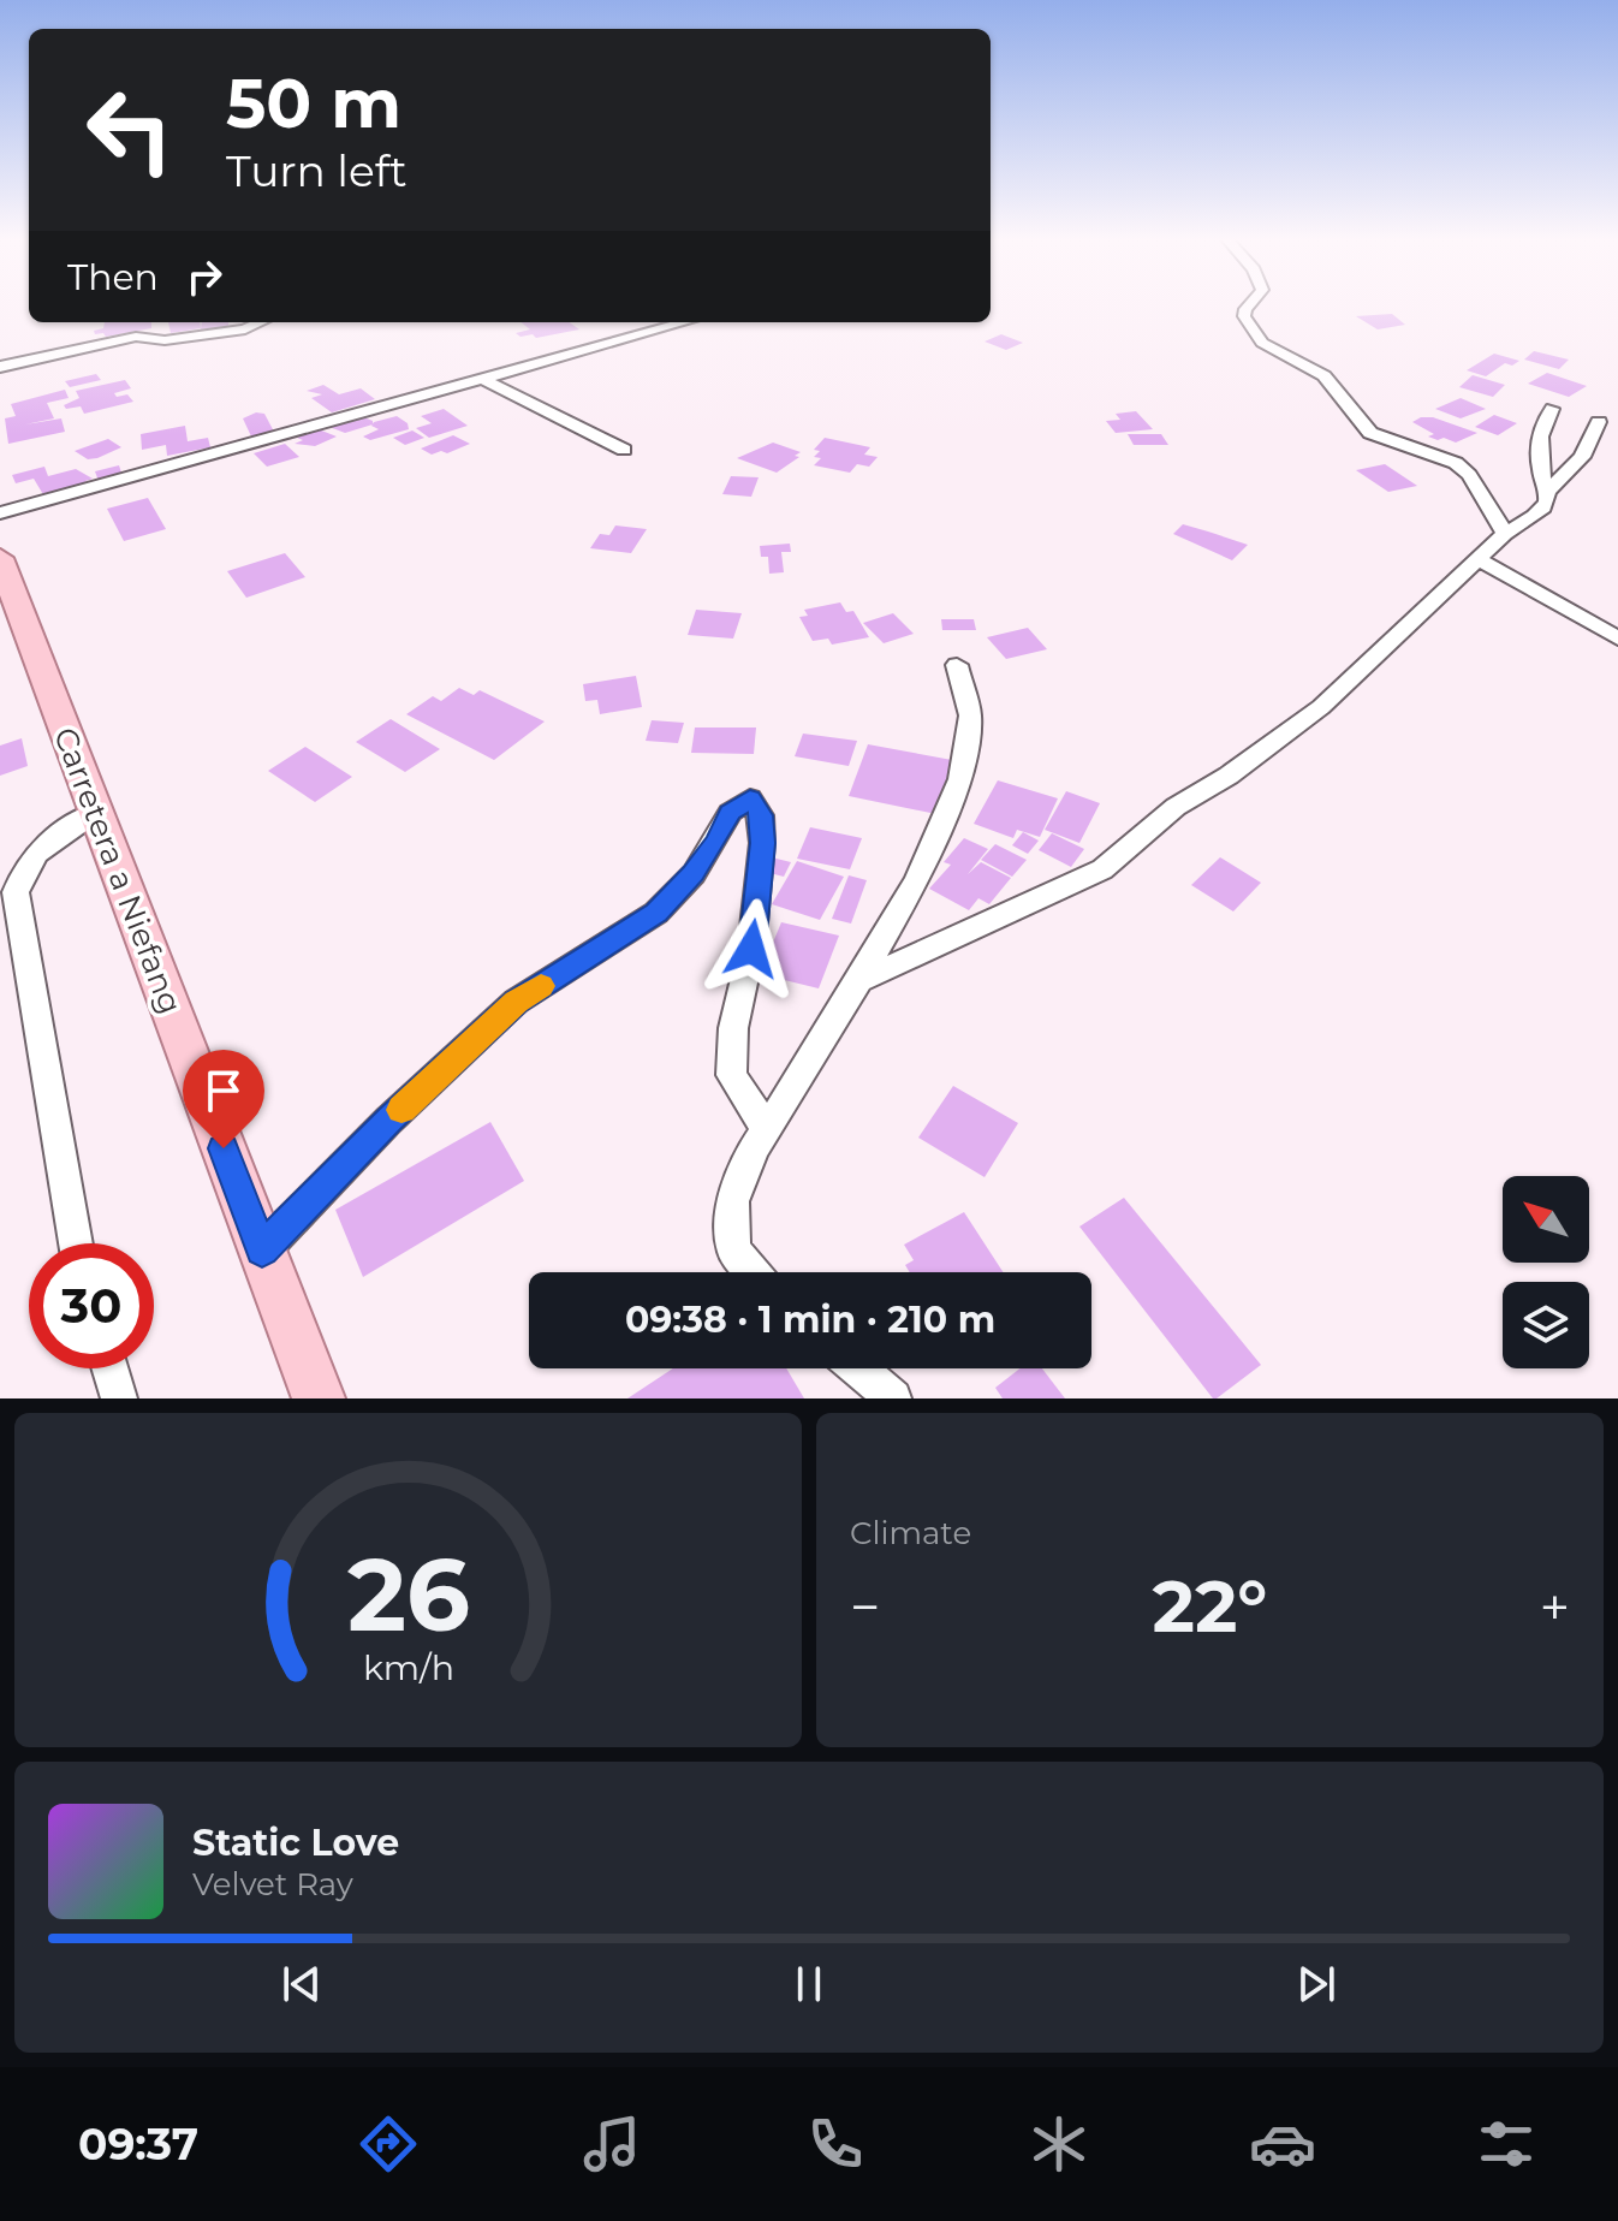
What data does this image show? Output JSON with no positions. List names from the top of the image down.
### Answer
{
  "streets": {
    "main road": ["Carretera a Niefang"]
  },
  "north": "top left",
  "page": {
    "turn": ["50 m", "Turn left"],
    "then": "Then",
    "limit": "30",
    "trip": "09:38 · 1 min · 210 m",
    "tile": "Climate",
    "heat": ["−", "22°", "+"],
    "song": ["Static Love", "Velvet Ray"],
    "tabs": "09:37",
    "gauge": ["26", "km/h"]
  }
}
